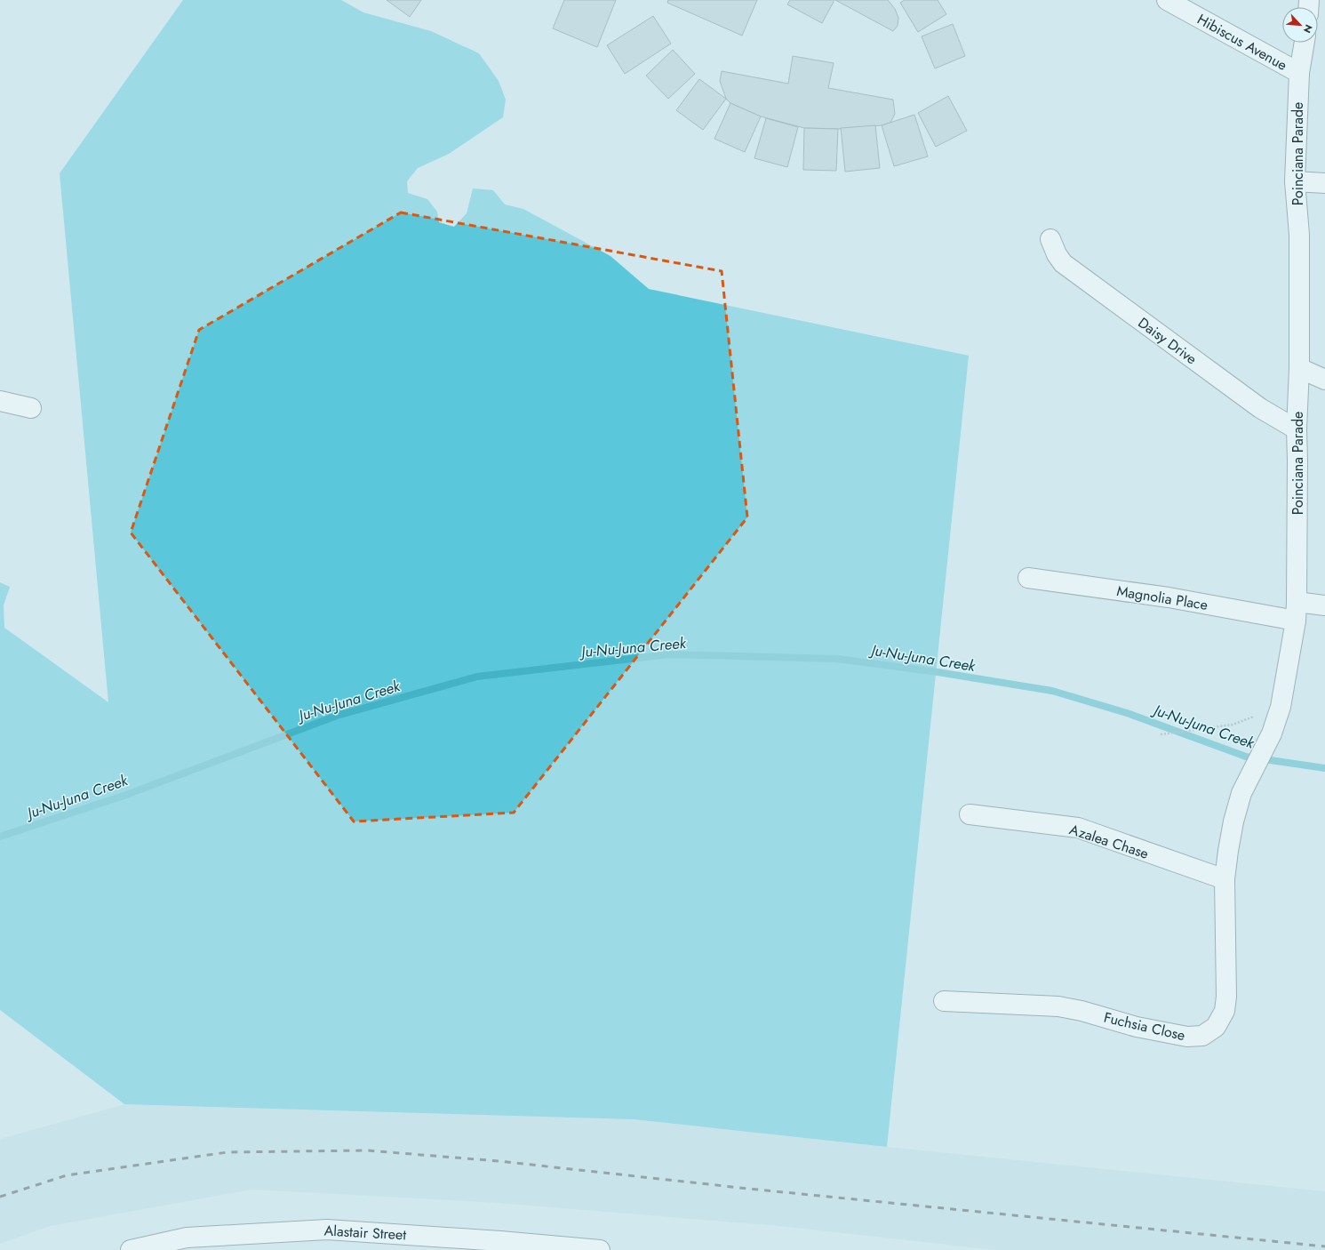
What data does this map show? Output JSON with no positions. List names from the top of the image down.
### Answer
{
  "streets": {
    "street": [
      "Hibiscus Avenue",
      "Poinciana Parade",
      "Daisy Drive",
      "Magnolia Place",
      "Azalea Chase",
      "Fuchsia Close",
      "Alastair Street"
    ]
  },
  "crossings": [
    ["Hibiscus Avenue", "Poinciana Parade"],
    ["Poinciana Parade", "Daisy Drive"],
    ["Poinciana Parade", "Magnolia Place"],
    ["Poinciana Parade", "Azalea Chase"],
    ["Poinciana Parade", "Fuchsia Close"],
    ["Azalea Chase", "Fuchsia Close"]
  ],
  "water": ["Ju-Nu-Juna Creek"],
  "north": "bottom right"
}
